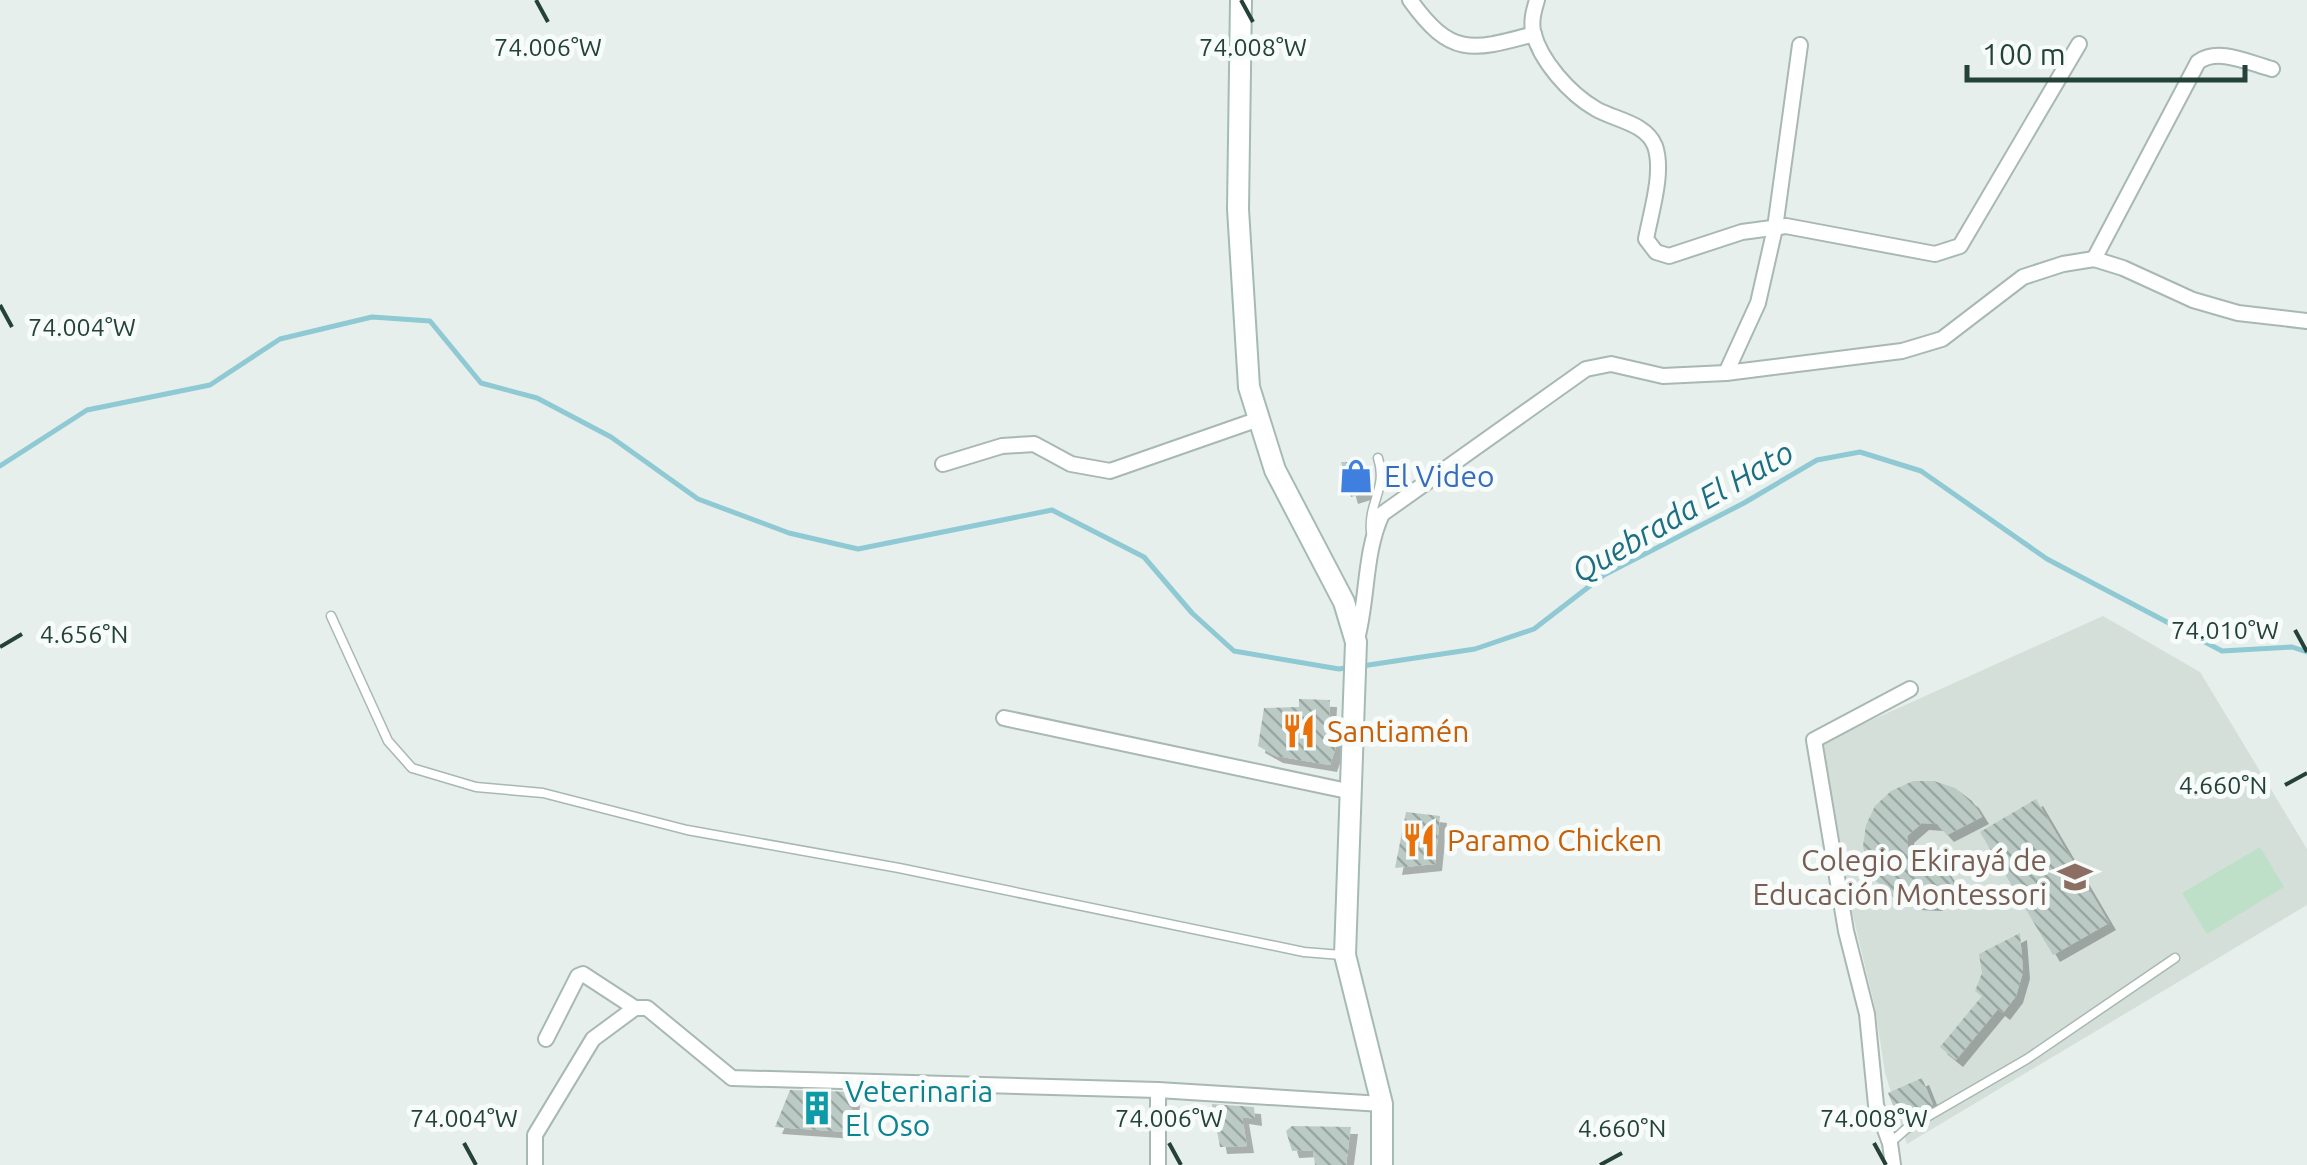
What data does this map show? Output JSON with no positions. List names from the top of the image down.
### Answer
{
  "water": ["Quebrada El Hato"],
  "places": {
    "shop": ["El Video"],
    "restaurant": ["Santiamén", "Paramo Chicken"],
    "school or university": ["Colegio Ekirayá de Educación Montessori"],
    "building": ["Veterinaria El Oso"]
  },
  "scale_bar": "100 m",
  "coordinates": [
    "74.006°W",
    "74.008°W",
    "74.004°W",
    "74.010°W",
    "4.656°N",
    "4.660°N"
  ]
}
